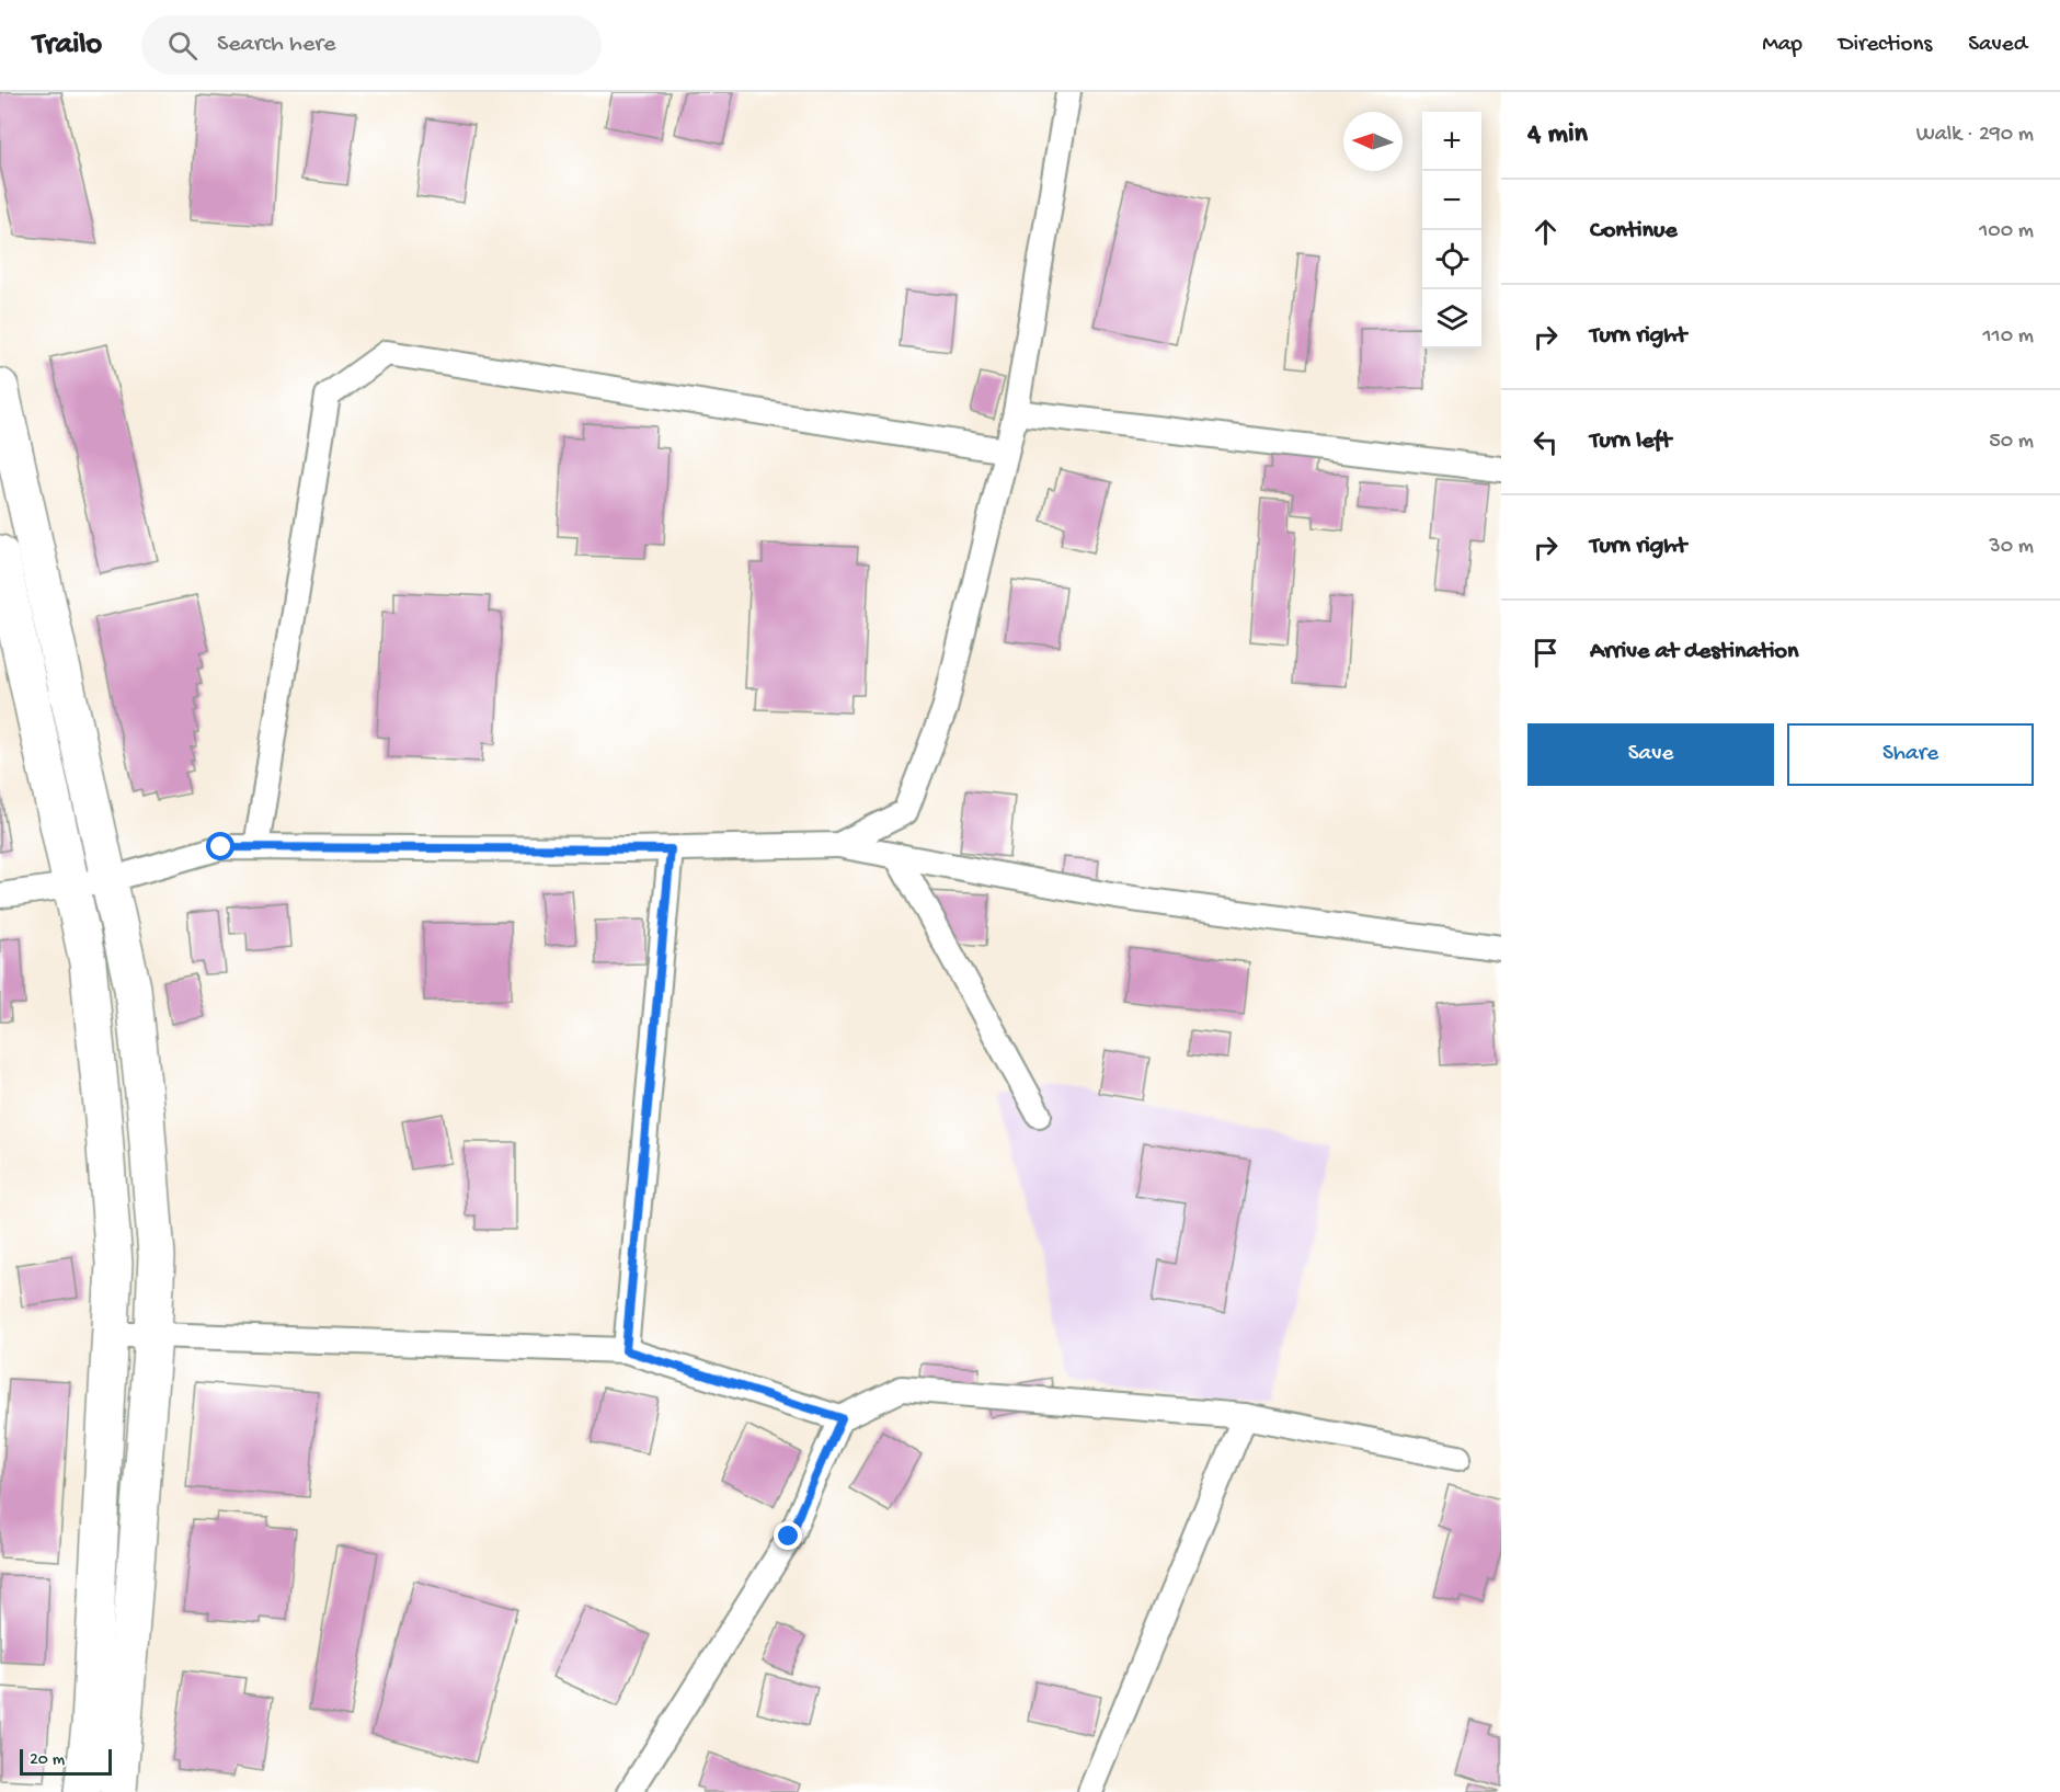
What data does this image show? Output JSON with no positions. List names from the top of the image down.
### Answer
{
  "scale_bar": "20 m",
  "north": "left",
  "page": {
    "header": "Trailo",
    "search": "Search here",
    "nav": ["Map", "Directions", "Saved"],
    "heading": ["4 min", "Walk · 290 m"],
    "map_buttons": ["+", "−"],
    "list": [
      ["Continue", "100 m"],
      ["Turn right", "110 m"],
      ["Turn left", "50 m"],
      ["Turn right", "30 m"],
      "Arrive at destination"
    ],
    "buttons": ["Save", "Share"],
    "scale": "20 m"
  }
}
